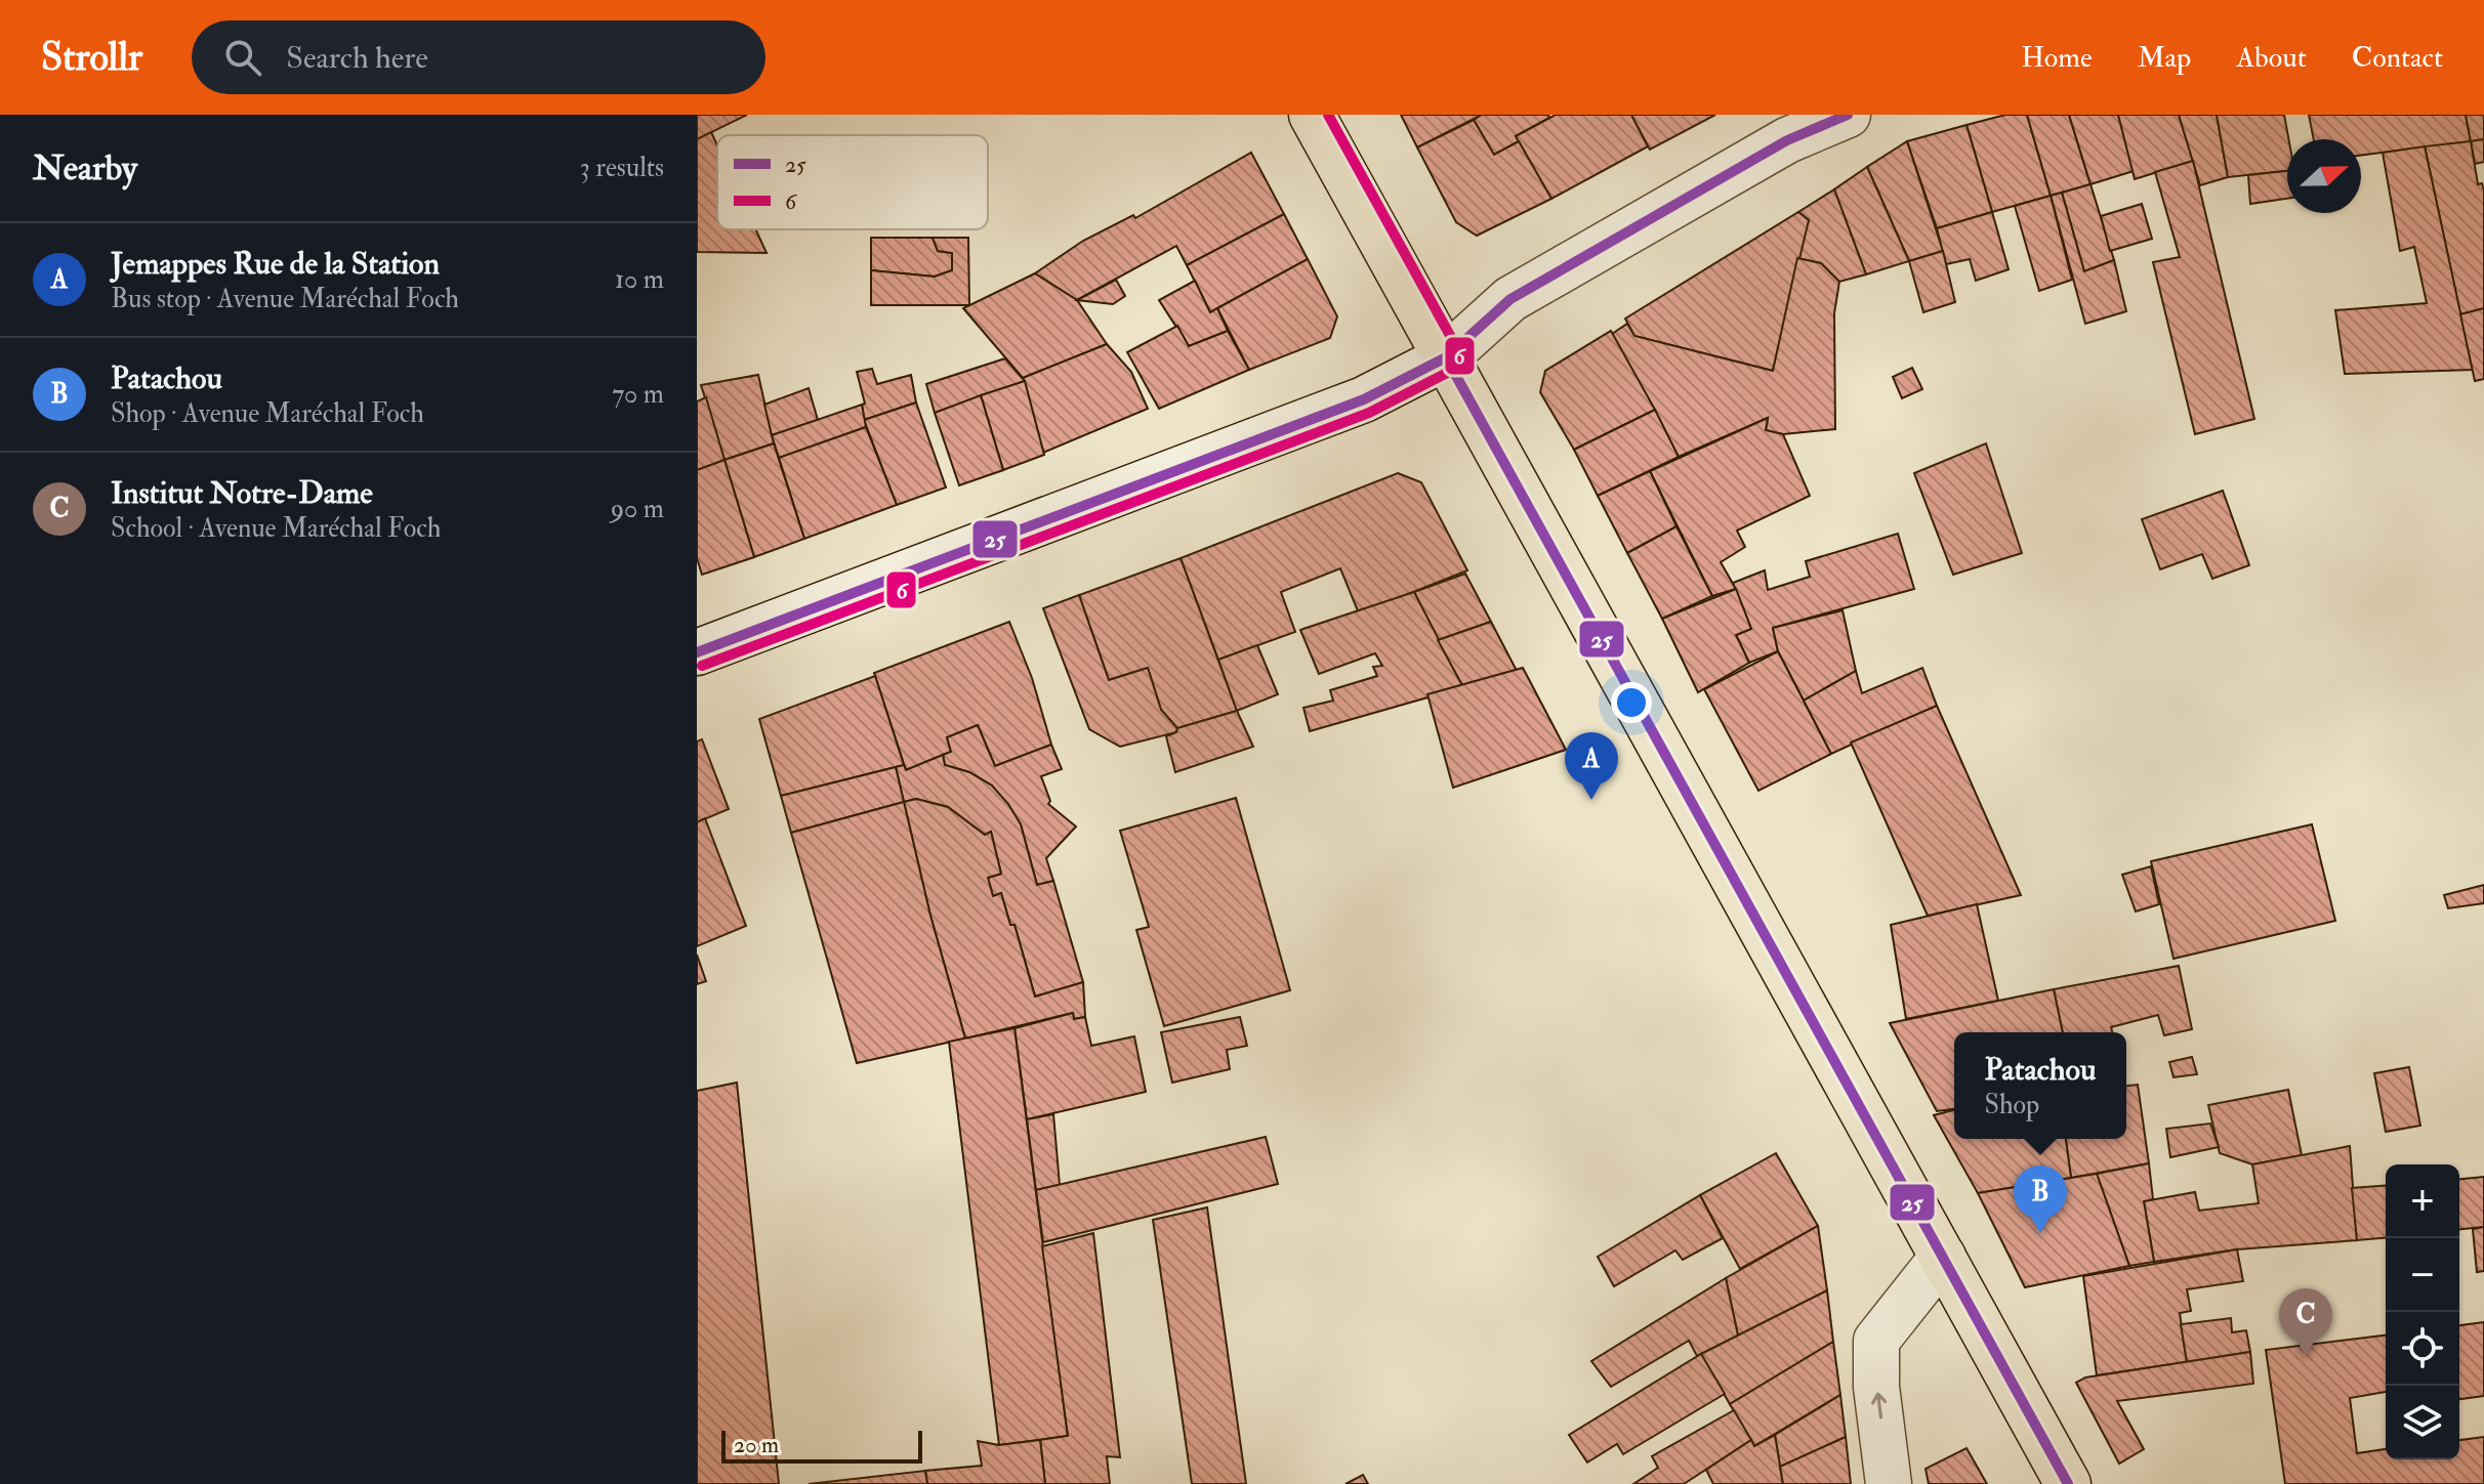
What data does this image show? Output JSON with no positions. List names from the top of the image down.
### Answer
{
  "lines": ["transit line 25", "transit line 6"],
  "legend": ["25", "6"],
  "scale_bar": "20 m",
  "north": "right",
  "page": {
    "header": "Strollr",
    "search": "Search here",
    "nav": [
      "Home",
      "Map",
      "About",
      "Contact"
    ],
    "heading": ["Nearby", "3 results"],
    "list": [
      {
        "mark": "A",
        "name": "Jemappes Rue de la Station",
        "note": "Bus stop · Avenue Maréchal Foch",
        "value": "10 m"
      },
      {
        "mark": "B",
        "name": "Patachou",
        "note": "Shop · Avenue Maréchal Foch",
        "value": "70 m"
      },
      {
        "mark": "C",
        "name": "Institut Notre-Dame",
        "note": "School · Avenue Maréchal Foch",
        "value": "90 m"
      }
    ],
    "pins": ["A", "B", "C"],
    "popup": ["Patachou", "Shop"],
    "map_buttons": ["+", "−"],
    "scale": "20 m"
  }
}
